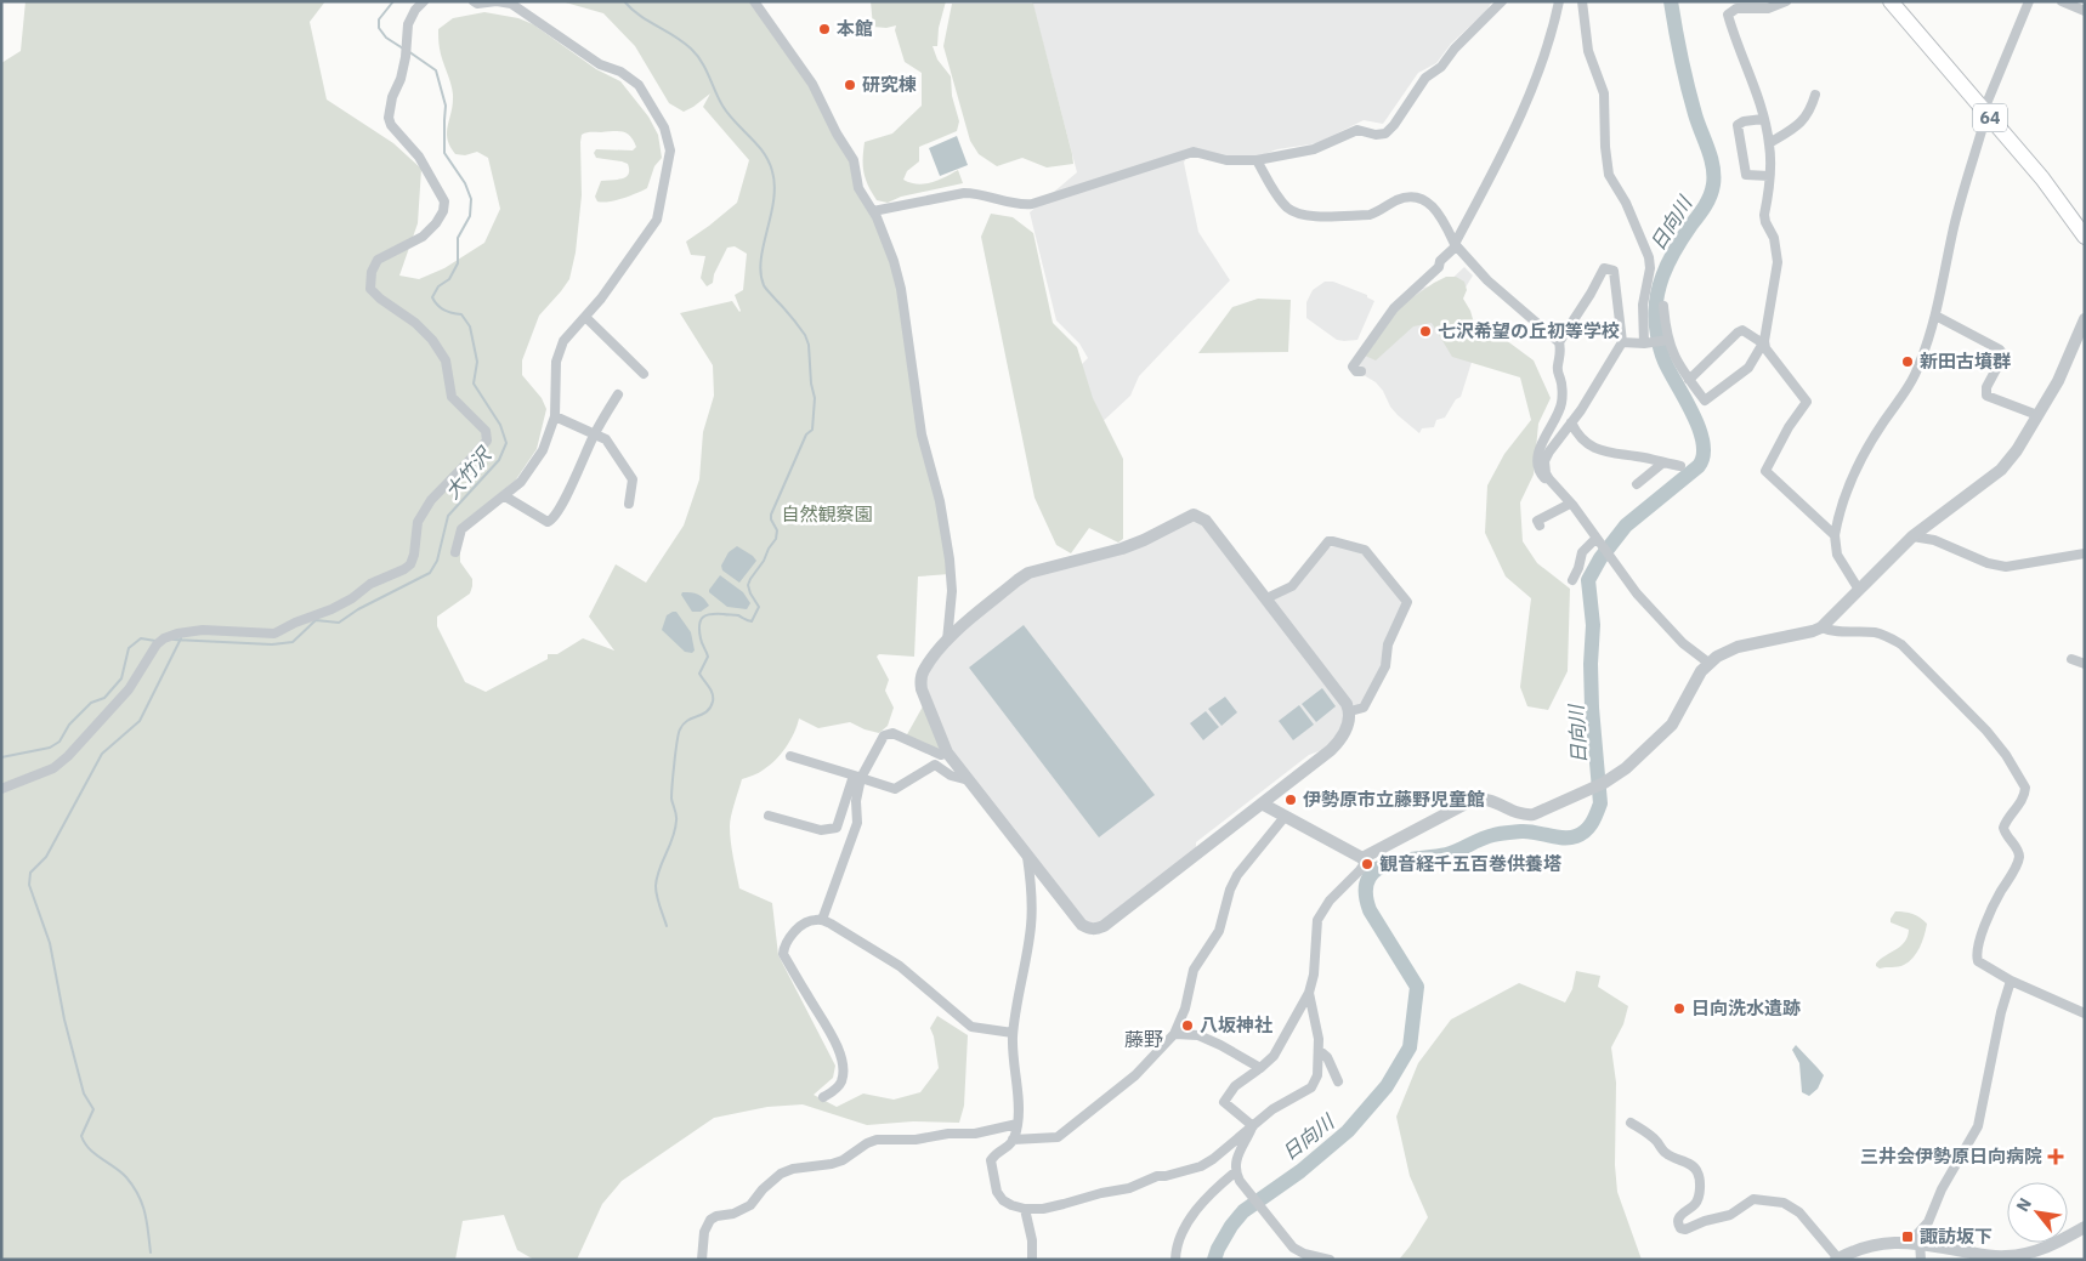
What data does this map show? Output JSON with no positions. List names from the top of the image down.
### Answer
{
  "streets": {
    "main road": ["64"]
  },
  "districts": ["藤野"],
  "water": ["日向川", "大竹沢"],
  "parks": ["自然観察園"],
  "places": {
    "other": [
      "本館",
      "研究棟",
      "七沢希望の丘初等学校",
      "新田古墳群",
      "伊勢原市立藤野児童館",
      "観音経千五百巻供養塔",
      "日向洗水遺跡",
      "八坂神社"
    ],
    "health": ["三井会伊勢原日向病院"],
    "transit": ["諏訪坂下"]
  },
  "north": "top left"
}
